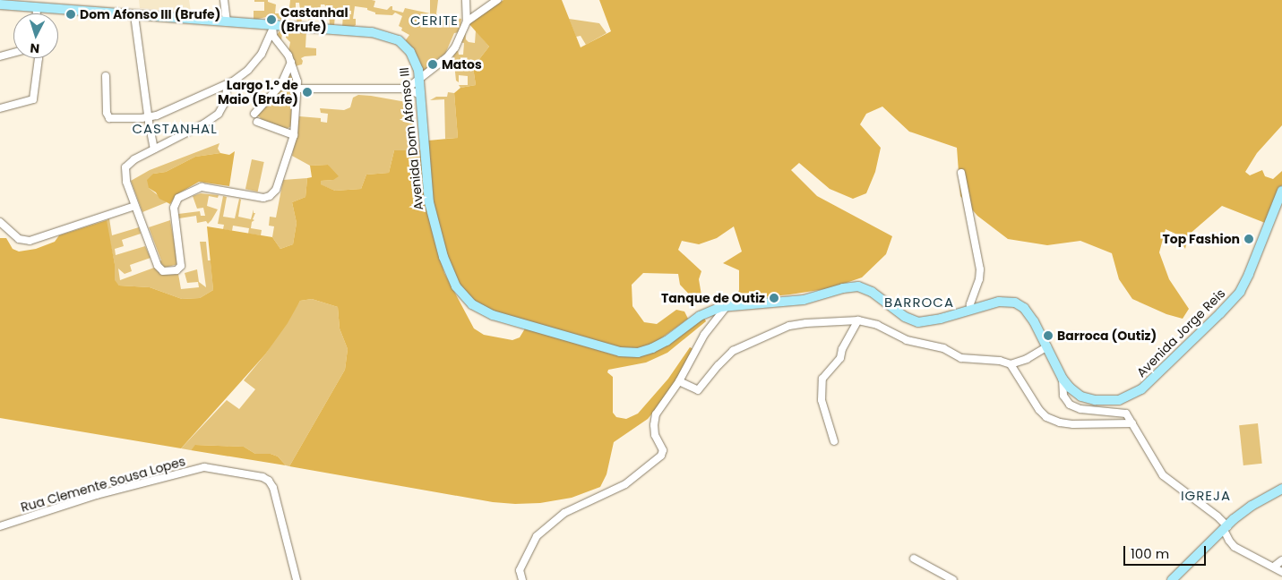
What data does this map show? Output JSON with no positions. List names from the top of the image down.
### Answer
{
  "streets": {
    "main road": ["Avenida Dom Afonso III", "Avenida Jorge Reis"],
    "street": ["Rua Clemente Sousa Lopes"]
  },
  "crossings": [
    ["Avenida Dom Afonso III", "Avenida Jorge Reis"]
  ],
  "districts": [
    "CERITE",
    "CASTANHAL",
    "BARROCA",
    "IGREJA"
  ],
  "places": [
    "Dom Afonso III (Brufe)",
    "Castanhal (Brufe)",
    "Matos",
    "Largo 1.º de Maio (Brufe)",
    "Top Fashion",
    "Tanque de Outiz",
    "Barroca (Outiz)"
  ],
  "scale_bar": "100 m",
  "north": "bottom"
}
